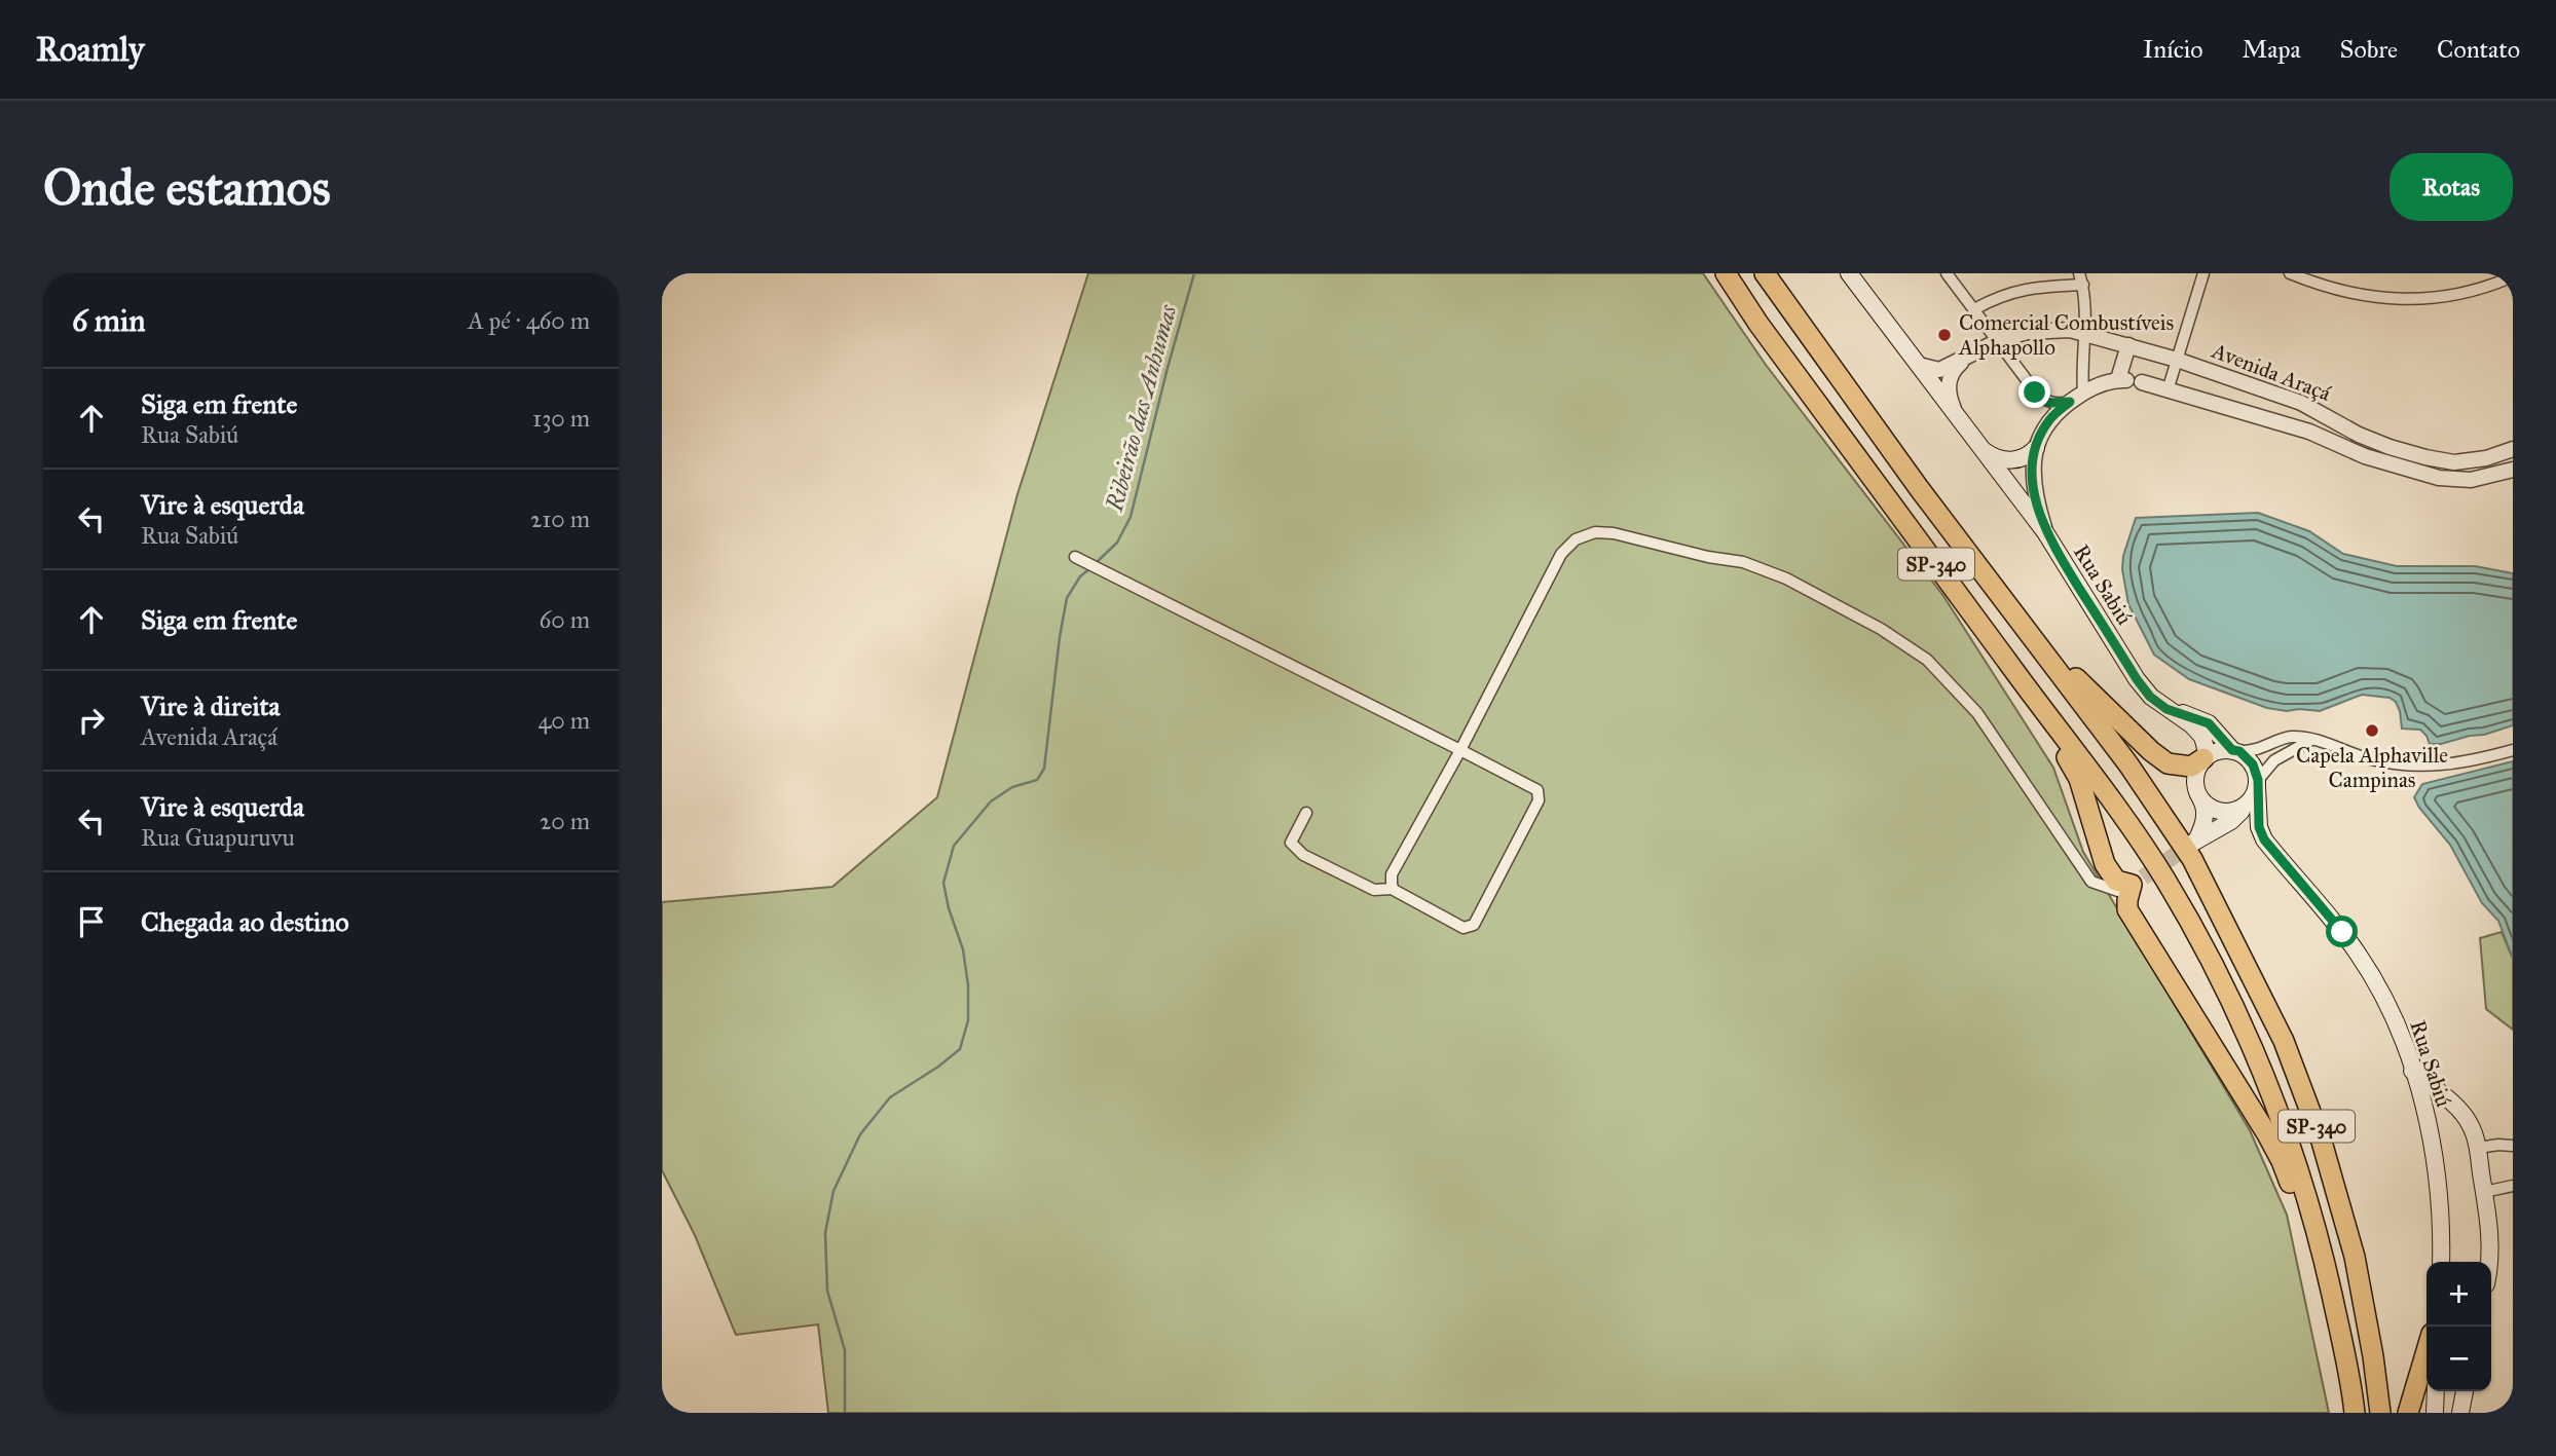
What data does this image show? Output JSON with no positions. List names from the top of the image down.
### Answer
{
  "streets": {
    "highway": ["SP-340"],
    "main road": ["Rua Sabiú"],
    "street": ["Avenida Araçá"]
  },
  "crossings": [
    ["Avenida Araçá", "Rua Sabiú"]
  ],
  "water": ["Ribeirão das Anhumas"],
  "places": ["Comercial Combustíveis Alphapollo", "Capela Alphaville Campinas"],
  "page": {
    "header": "Roamly",
    "nav": [
      "Início",
      "Mapa",
      "Sobre",
      "Contato"
    ],
    "buttons": "Rotas",
    "title": "Onde estamos",
    "heading": ["6 min", "A pé · 460 m"],
    "list": [
      ["Siga em frente", "Rua Sabiú", "130 m"],
      ["Vire à esquerda", "Rua Sabiú", "210 m"],
      ["Siga em frente", "60 m"],
      ["Vire à direita", "Avenida Araçá", "40 m"],
      ["Vire à esquerda", "Rua Guapuruvu", "20 m"],
      "Chegada ao destino"
    ],
    "map_buttons": ["+", "−"]
  }
}
